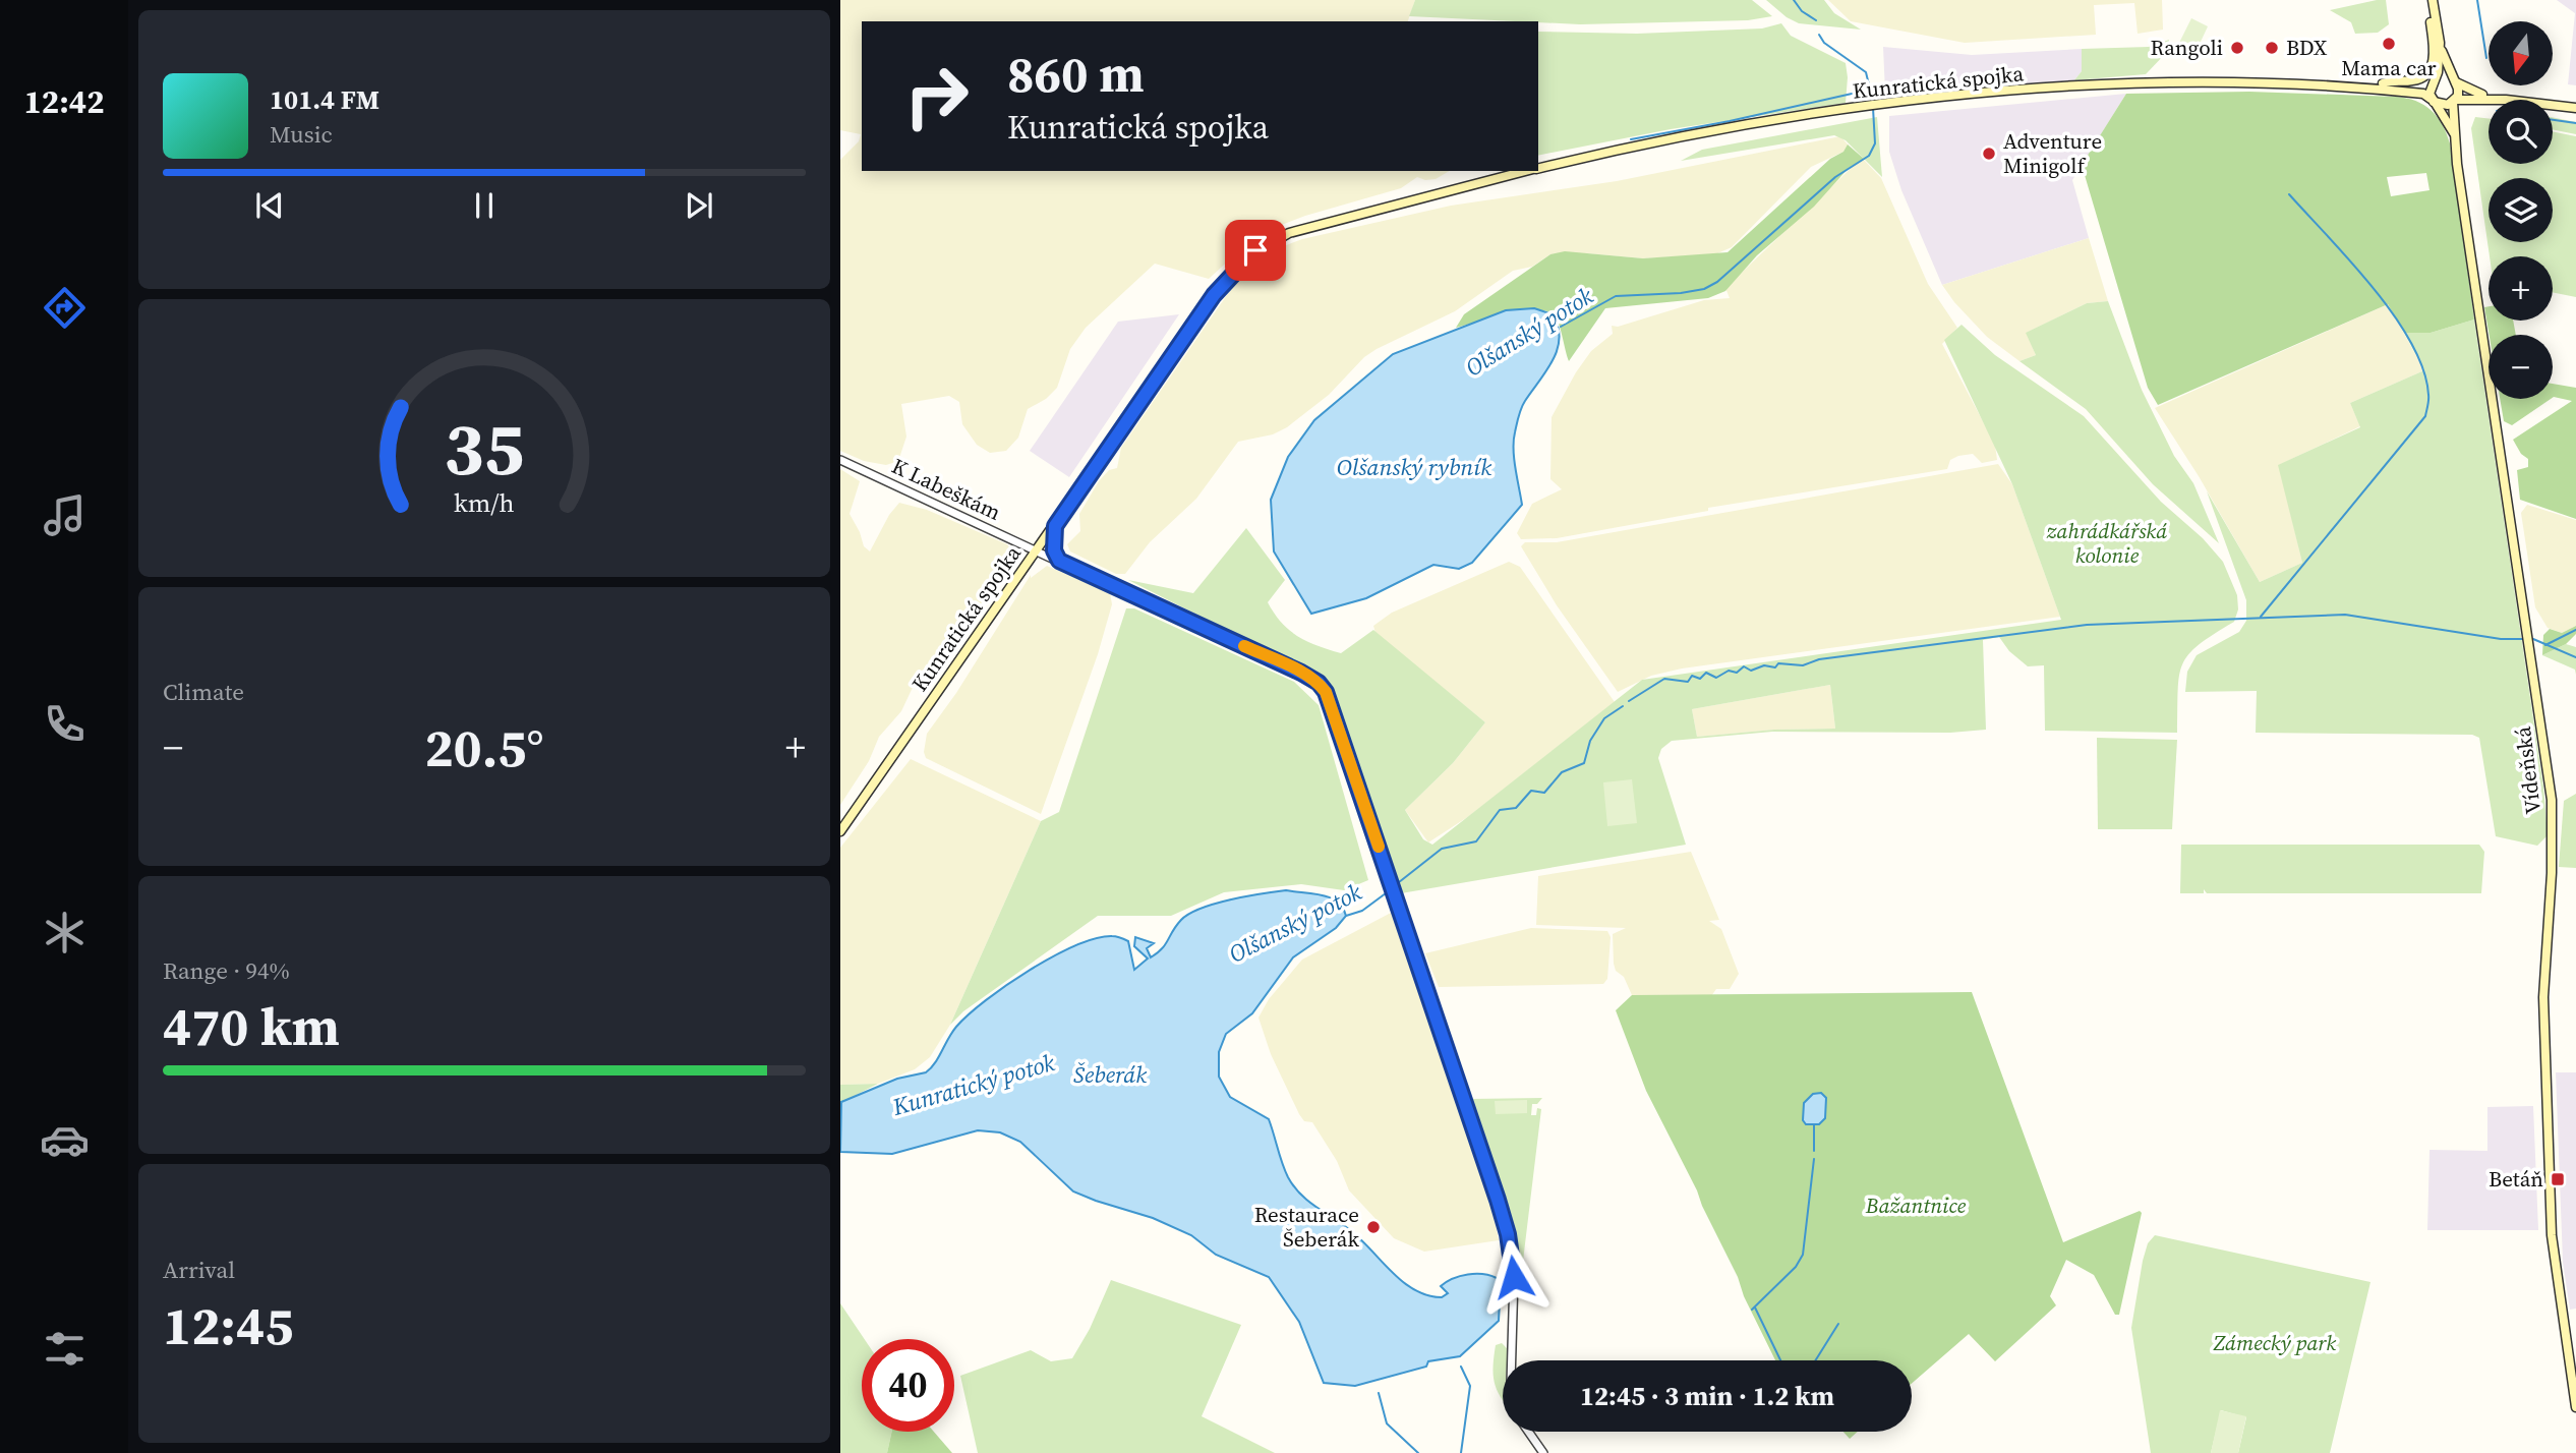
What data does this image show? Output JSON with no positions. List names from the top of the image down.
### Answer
{
  "streets": {
    "main road": ["Kunratická spojka", "Vídeňská"],
    "street": ["K Labeškám"]
  },
  "crossings": [
    ["Kunratická spojka", "K Labeškám"],
    ["Kunratická spojka", "Vídeňská"]
  ],
  "water": [
    "Olšanský potok",
    "Olšanský rybník",
    "Šeberák",
    "Kunratický potok"
  ],
  "parks": ["zahrádkářská kolonie", "Bažantnice", "Zámecký park"],
  "places": {
    "other": [
      "Mama car",
      "Rangoli",
      "BDX",
      "Adventure Minigolf",
      "Restaurace Šeberák"
    ],
    "transit": ["Betáň"]
  },
  "north": "bottom",
  "page": {
    "tabs": "12:42",
    "map_buttons": ["+", "−"],
    "turn": ["860 m", "Kunratická spojka"],
    "song": ["101.4 FM", "Music"],
    "tile": [
      "Climate",
      ["Range · 94%", "470 km"],
      ["Arrival", "12:45"]
    ],
    "heat": ["−", "20.5°", "+"],
    "limit": "40",
    "trip": "12:45 · 3 min · 1.2 km",
    "gauge": ["35", "km/h"]
  }
}
